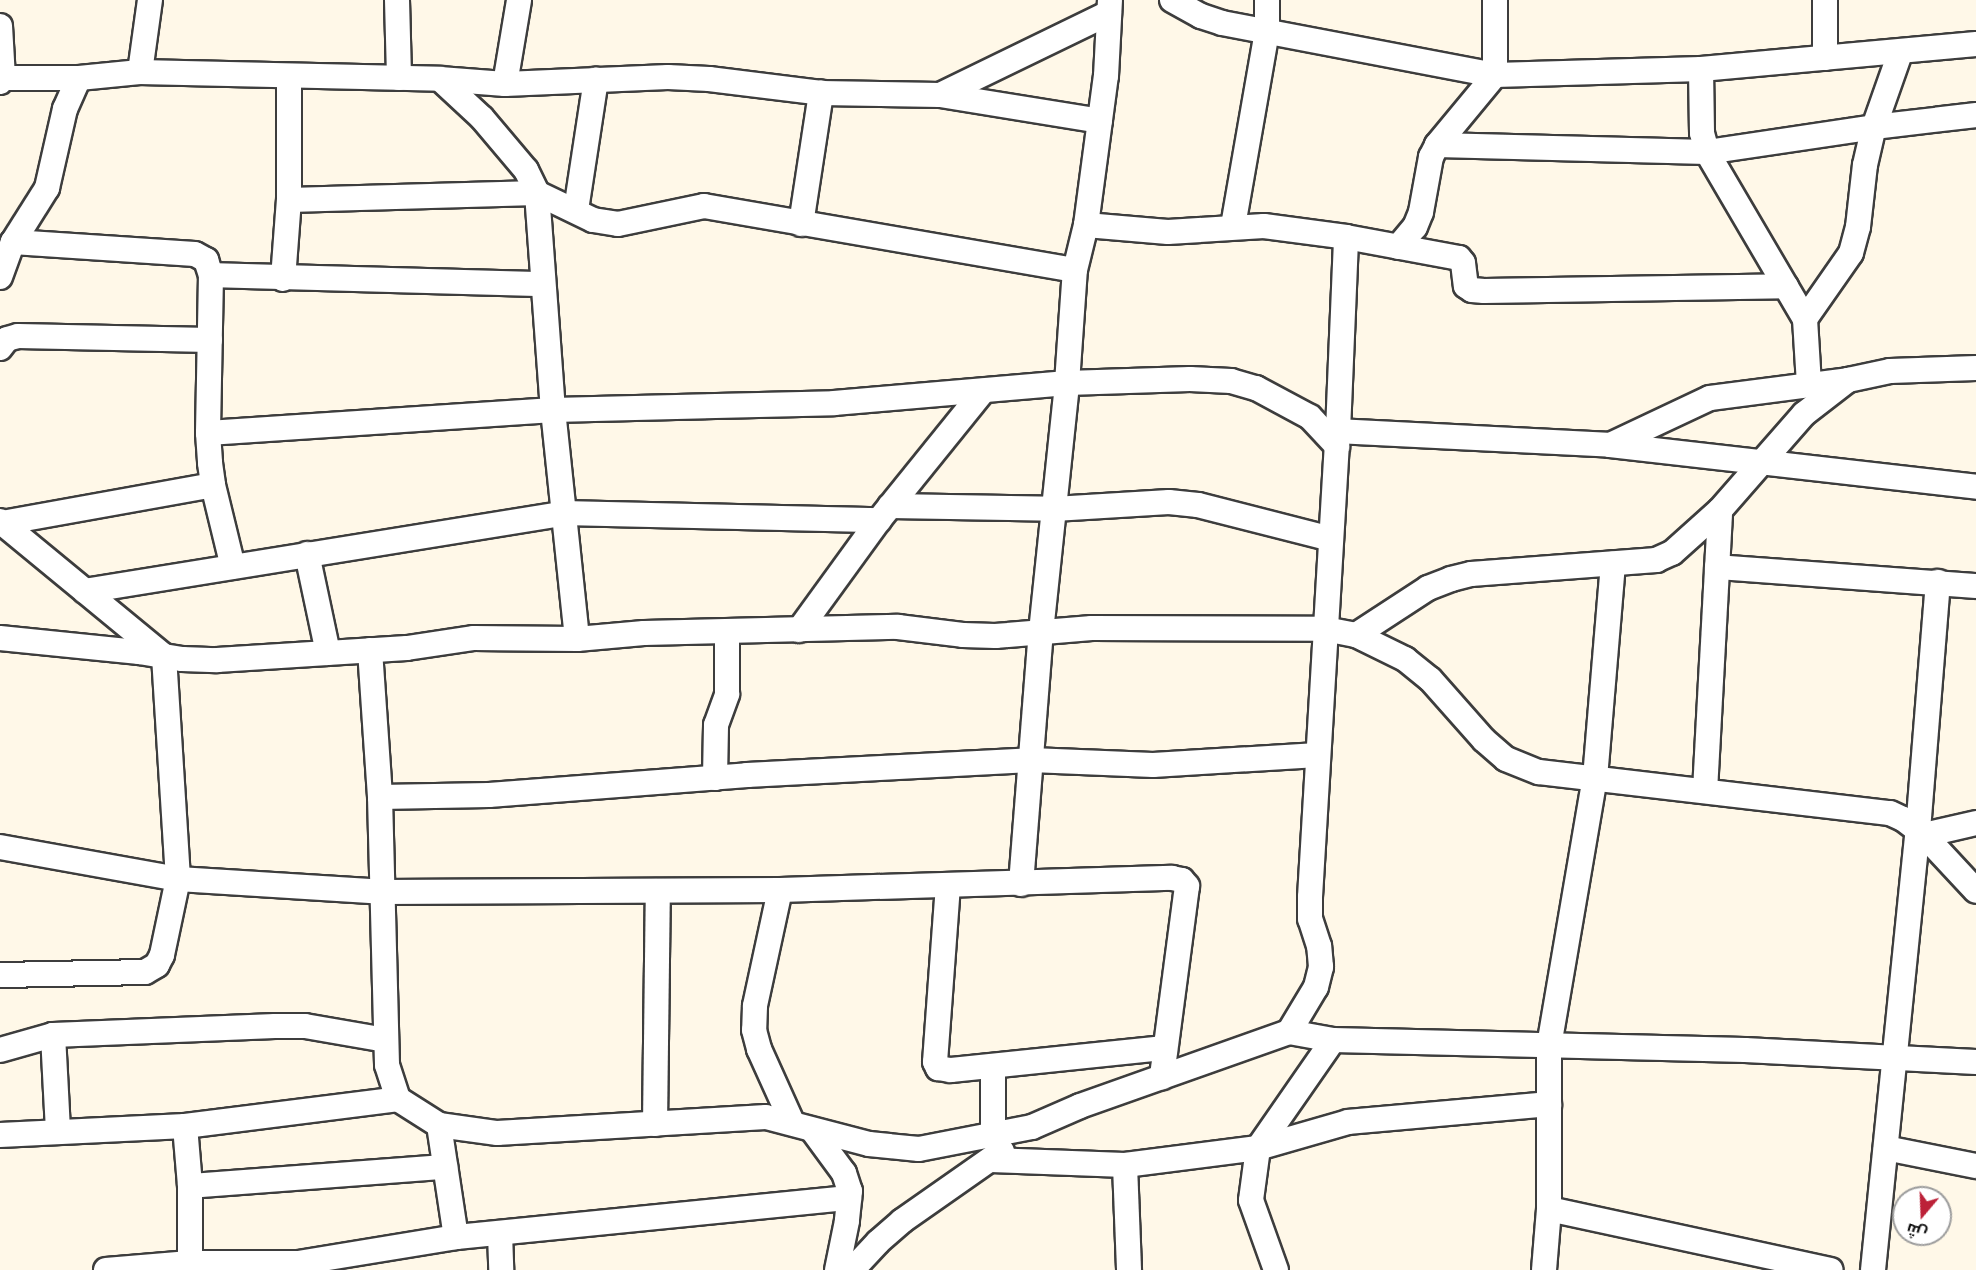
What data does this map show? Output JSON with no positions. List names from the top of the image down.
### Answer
{
  "north": "bottom"
}
